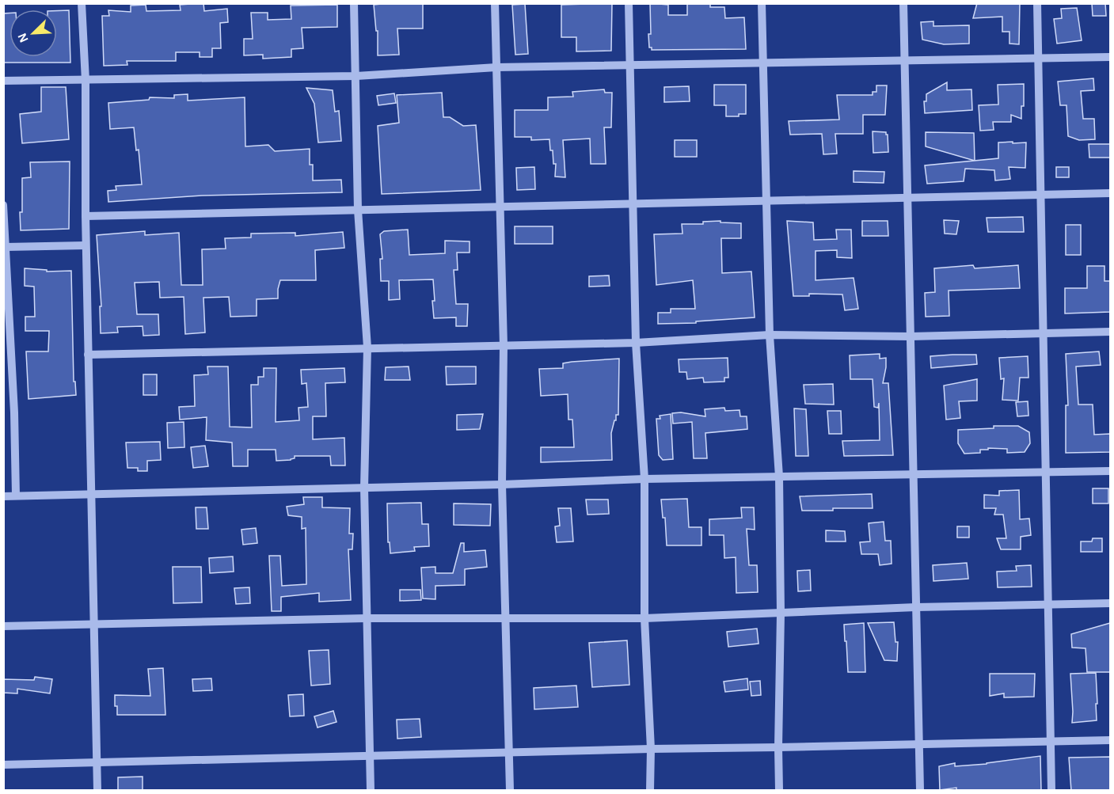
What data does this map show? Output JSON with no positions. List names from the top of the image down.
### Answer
{
  "north": "bottom left"
}
